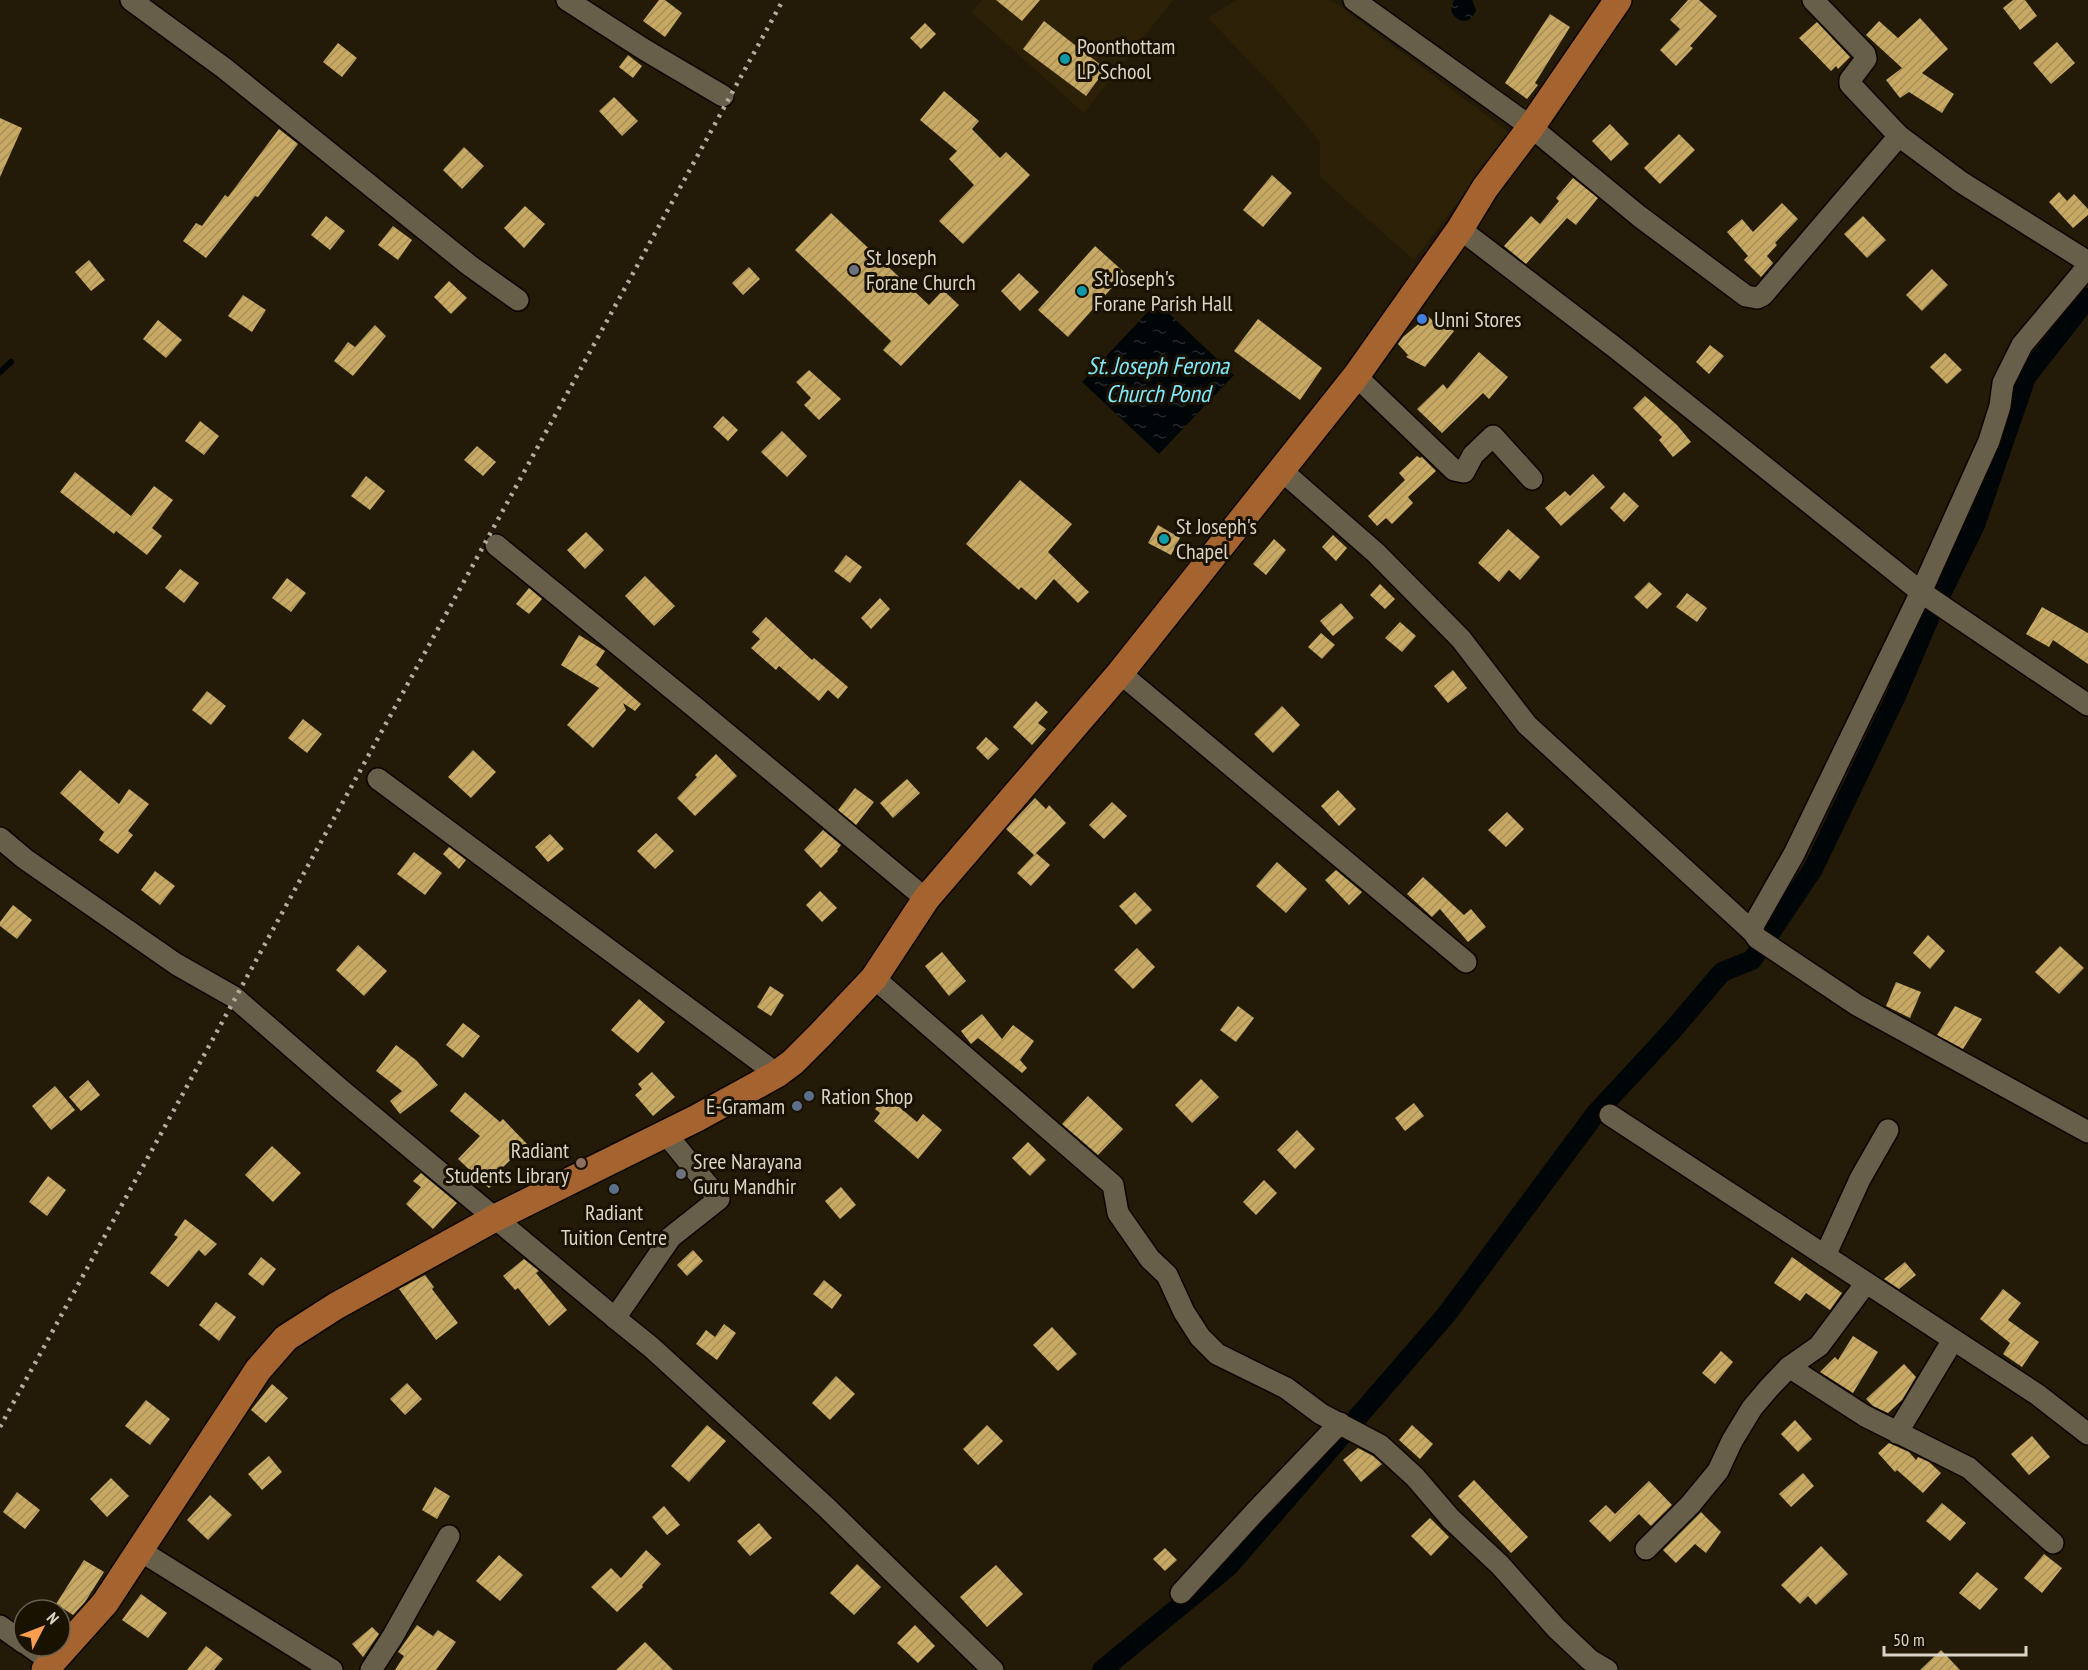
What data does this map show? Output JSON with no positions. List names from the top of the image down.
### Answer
{
  "water": ["St. Joseph Ferona Church Pond"],
  "places": [
    "Poonthottam LP School",
    "St Joseph Forane Church",
    "St Joseph's Forane Parish Hall",
    "Unni Stores",
    "St Joseph's Chapel",
    "Ration Shop",
    "E-Gramam",
    "Radiant Students Library",
    "Sree Narayana Guru Mandhir",
    "Radiant Tuition Centre"
  ],
  "scale_bar": "50 m",
  "north": "top right"
}
